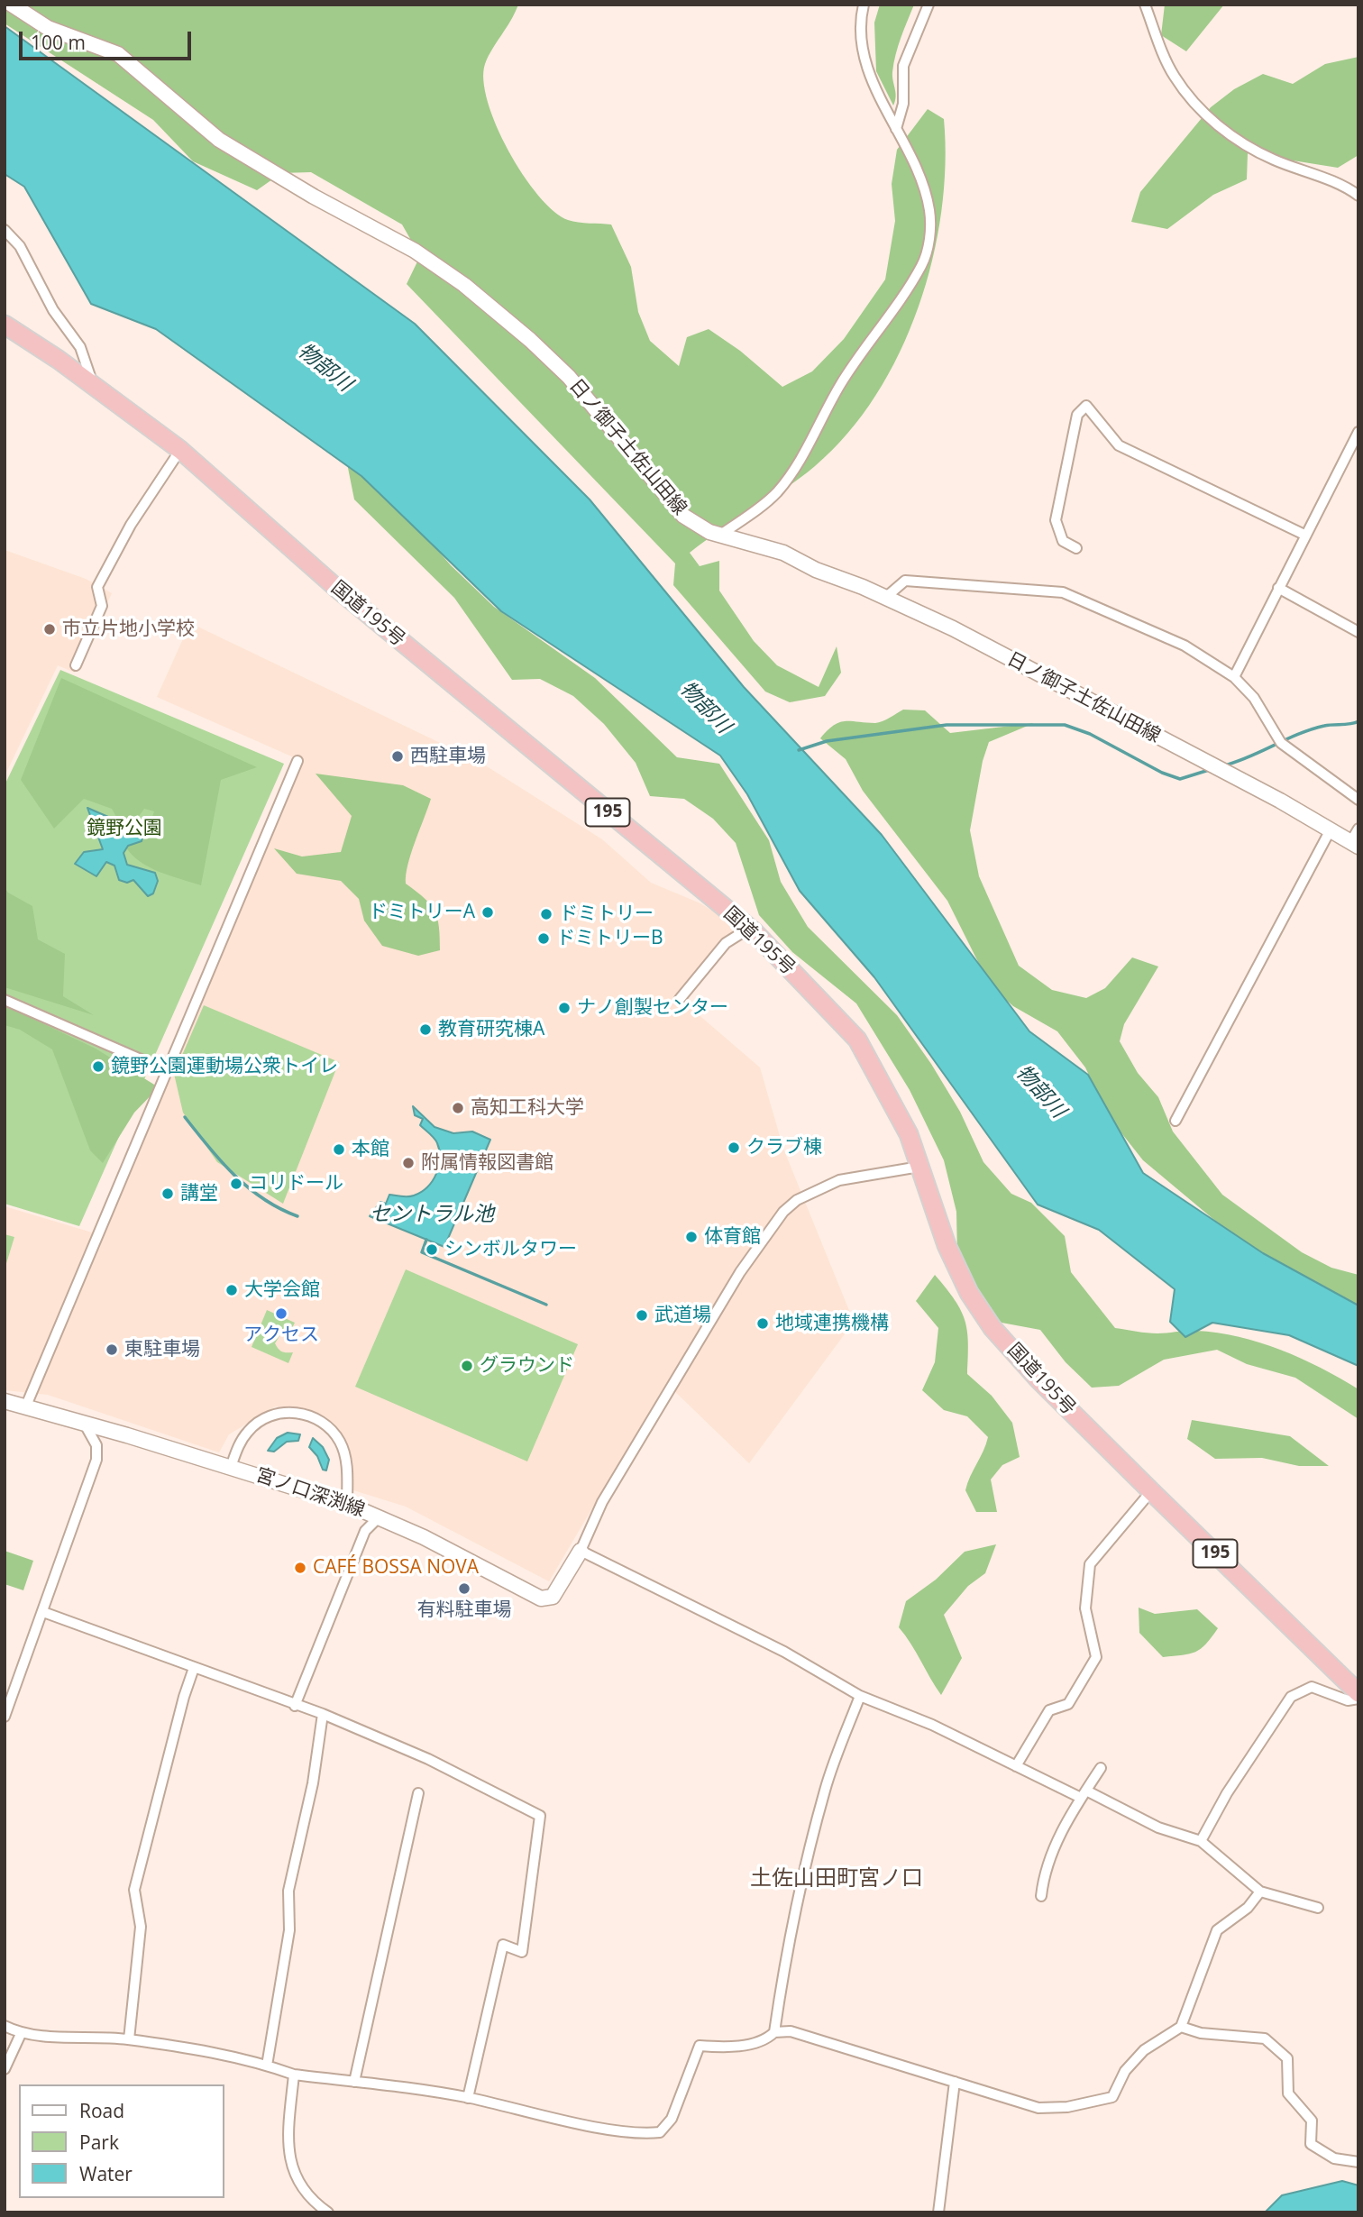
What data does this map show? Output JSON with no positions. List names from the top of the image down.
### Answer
{
  "streets": {
    "highway": ["国道195号", "195"],
    "main road": ["日ノ御子土佐山田線", "宮ノ口深渕線"]
  },
  "districts": ["土佐山田町宮ノ口"],
  "water": ["物部川", "セントラル池"],
  "parks": ["鏡野公園"],
  "places": [
    "市立片地小学校",
    "西駐車場",
    "ドミトリーA",
    "ドミトリー",
    "ドミトリーB",
    "ナノ創製センター",
    "教育研究棟A",
    "鏡野公園運動場公衆トイレ",
    "高知工科大学",
    "クラブ棟",
    "本館",
    "附属情報図書館",
    "コリドール",
    "講堂",
    "体育館",
    "シンボルタワー",
    "大学会館",
    "アクセス",
    "武道場",
    "地域連携機構",
    "東駐車場",
    "グラウンド",
    "CAFÉ BOSSA NOVA",
    "有料駐車場"
  ],
  "legend": ["Road", "Park", "Water"],
  "scale_bar": "100 m"
}
